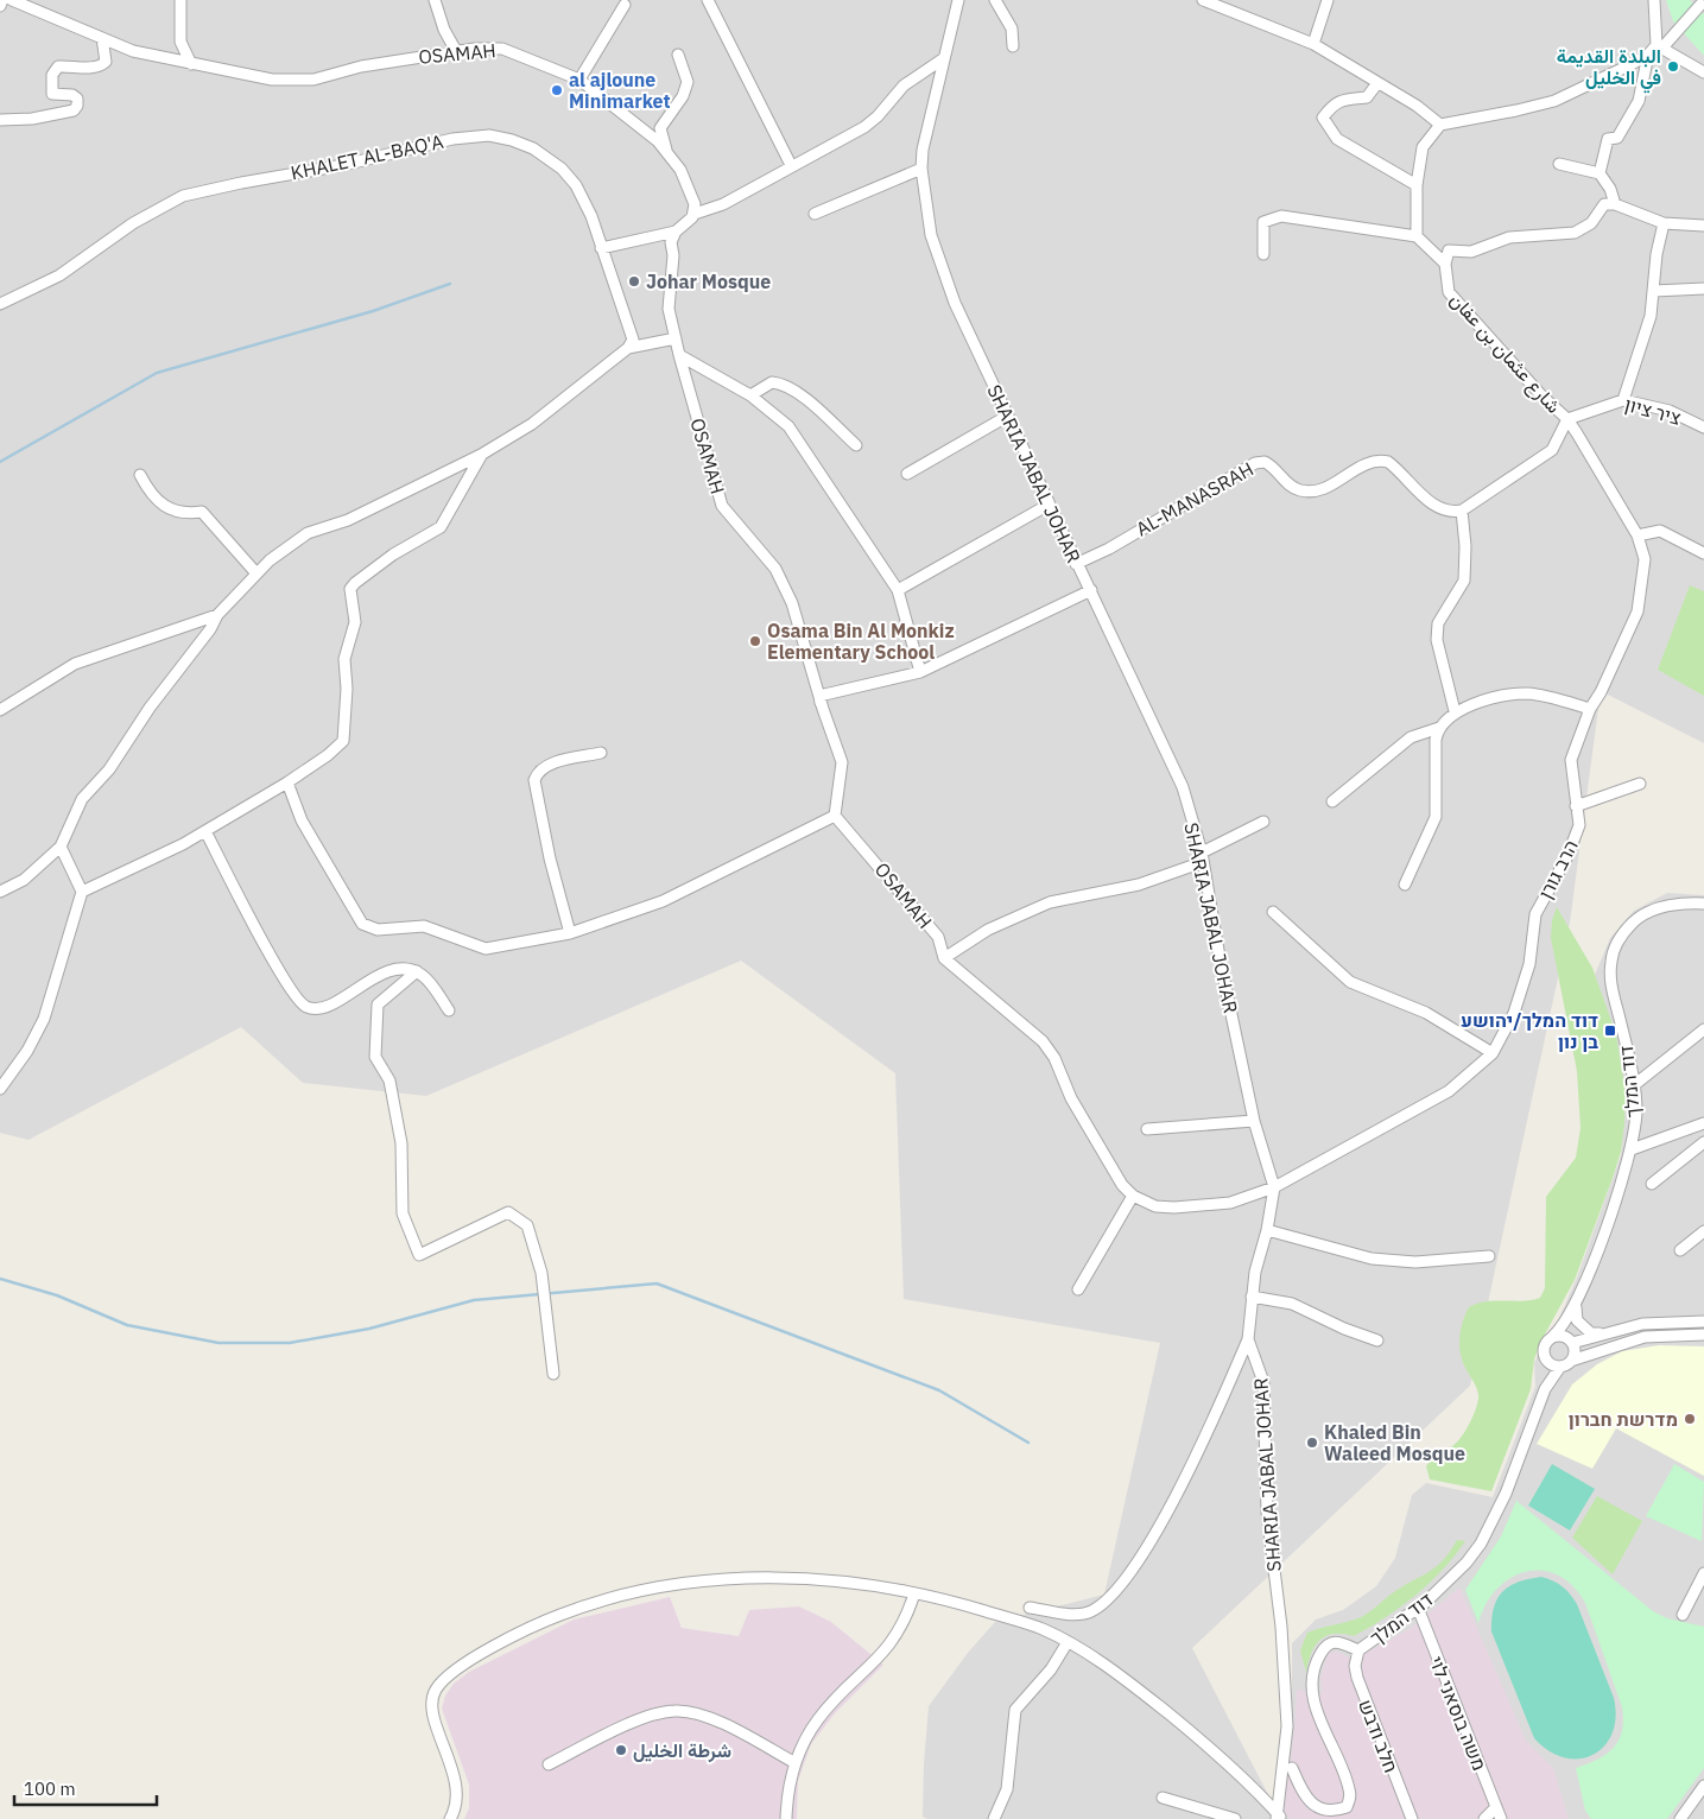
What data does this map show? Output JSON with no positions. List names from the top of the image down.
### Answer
{
  "streets": {
    "street": [
      "OSAMAH",
      "KHALET AL-BAQ'A",
      "شارع عثمان بن عفان",
      "ציר ציון",
      "SHARIA JABAL JOHAR",
      "AL-MANASRAH",
      "הרב גורן",
      "דוד המלך",
      "משה בוסאני לוי",
      "חלב ודבש"
    ]
  },
  "crossings": [
    ["OSAMAH", "SHARIA JABAL JOHAR"],
    ["OSAMAH", "הרב גורן"],
    ["شارع عثمان بن عفان", "ציר ציון"],
    ["شارع عثمان بن عفان", "הרב גורן"],
    ["ציר ציון", "הרב גורן"],
    ["SHARIA JABAL JOHAR", "AL-MANASRAH"],
    ["SHARIA JABAL JOHAR", "הרב גורן"],
    ["דוד המלך", "משה בוסאני לוי"],
    ["דוד המלך", "חלב ודבש"]
  ],
  "places": {
    "other": [
      "البلدة القديمة في الخليل",
      "al ajloune Minimarket",
      "Johar Mosque",
      "Osama Bin Al Monkiz Elementary School",
      "מדרשת חברון",
      "Khaled Bin Waleed Mosque",
      "شرطة الخليل"
    ],
    "transit": ["דוד המלך/יהושע בן נון"]
  },
  "scale_bar": "100 m"
}
